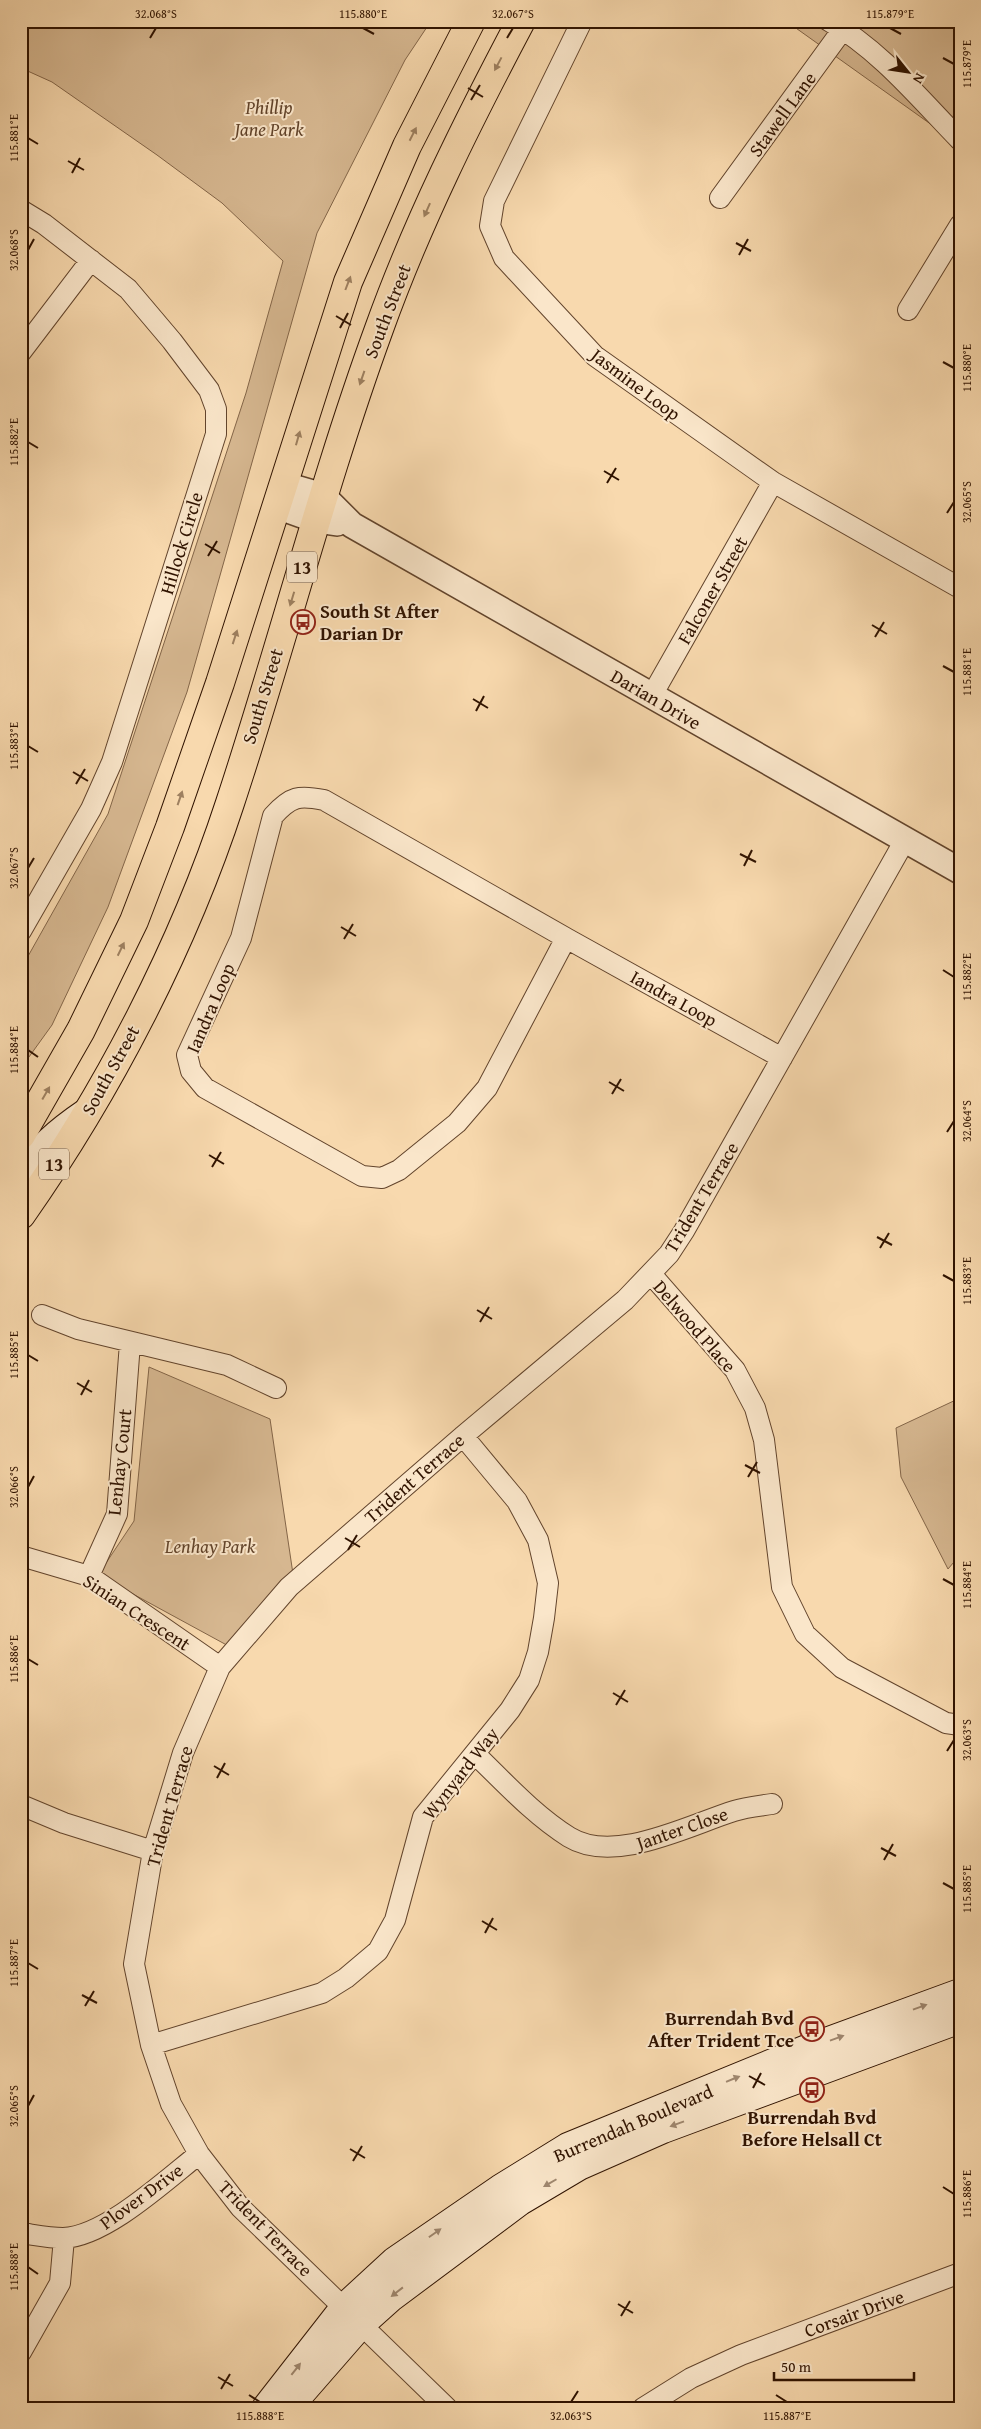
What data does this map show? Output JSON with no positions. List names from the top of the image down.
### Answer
{
  "streets": {
    "highway": ["South Street", "13"],
    "main road": ["Burrendah Boulevard"],
    "street": [
      "Stawell Lane",
      "Jasmine Loop",
      "Hillock Circle",
      "Falconer Street",
      "Darian Drive",
      "Iandra Loop",
      "Trident Terrace",
      "Delwood Place",
      "Lenhay Court",
      "Sinian Crescent",
      "Wynyard Way",
      "Janter Close",
      "Plover Drive",
      "Corsair Drive"
    ]
  },
  "crossings": [
    ["South Street", "Darian Drive"],
    ["Jasmine Loop", "Falconer Street"],
    ["13", "Darian Drive"],
    ["Falconer Street", "Darian Drive"],
    ["Darian Drive", "Trident Terrace"],
    ["Iandra Loop", "Trident Terrace"],
    ["Trident Terrace", "Delwood Place"],
    ["Trident Terrace", "Sinian Crescent"],
    ["Trident Terrace", "Wynyard Way"],
    ["Trident Terrace", "Burrendah Boulevard"],
    ["Trident Terrace", "Plover Drive"],
    ["Lenhay Court", "Sinian Crescent"],
    ["Wynyard Way", "Janter Close"]
  ],
  "parks": ["Phillip Jane Park", "Lenhay Park"],
  "places": {
    "bus stop": ["South St After Darian Dr", "Burrendah Bvd After Trident Tce", "Burrendah Bvd Before Helsall Ct"]
  },
  "scale_bar": "50 m",
  "north": "bottom right",
  "coordinates": [
    "32.068°S",
    "115.880°E",
    "32.067°S",
    "115.879°E",
    "115.881°E",
    "115.882°E",
    "32.065°S",
    "115.883°E",
    "115.884°E",
    "32.064°S",
    "115.885°E",
    "32.066°S",
    "115.886°E",
    "32.063°S",
    "115.887°E",
    "115.888°E"
  ]
}
